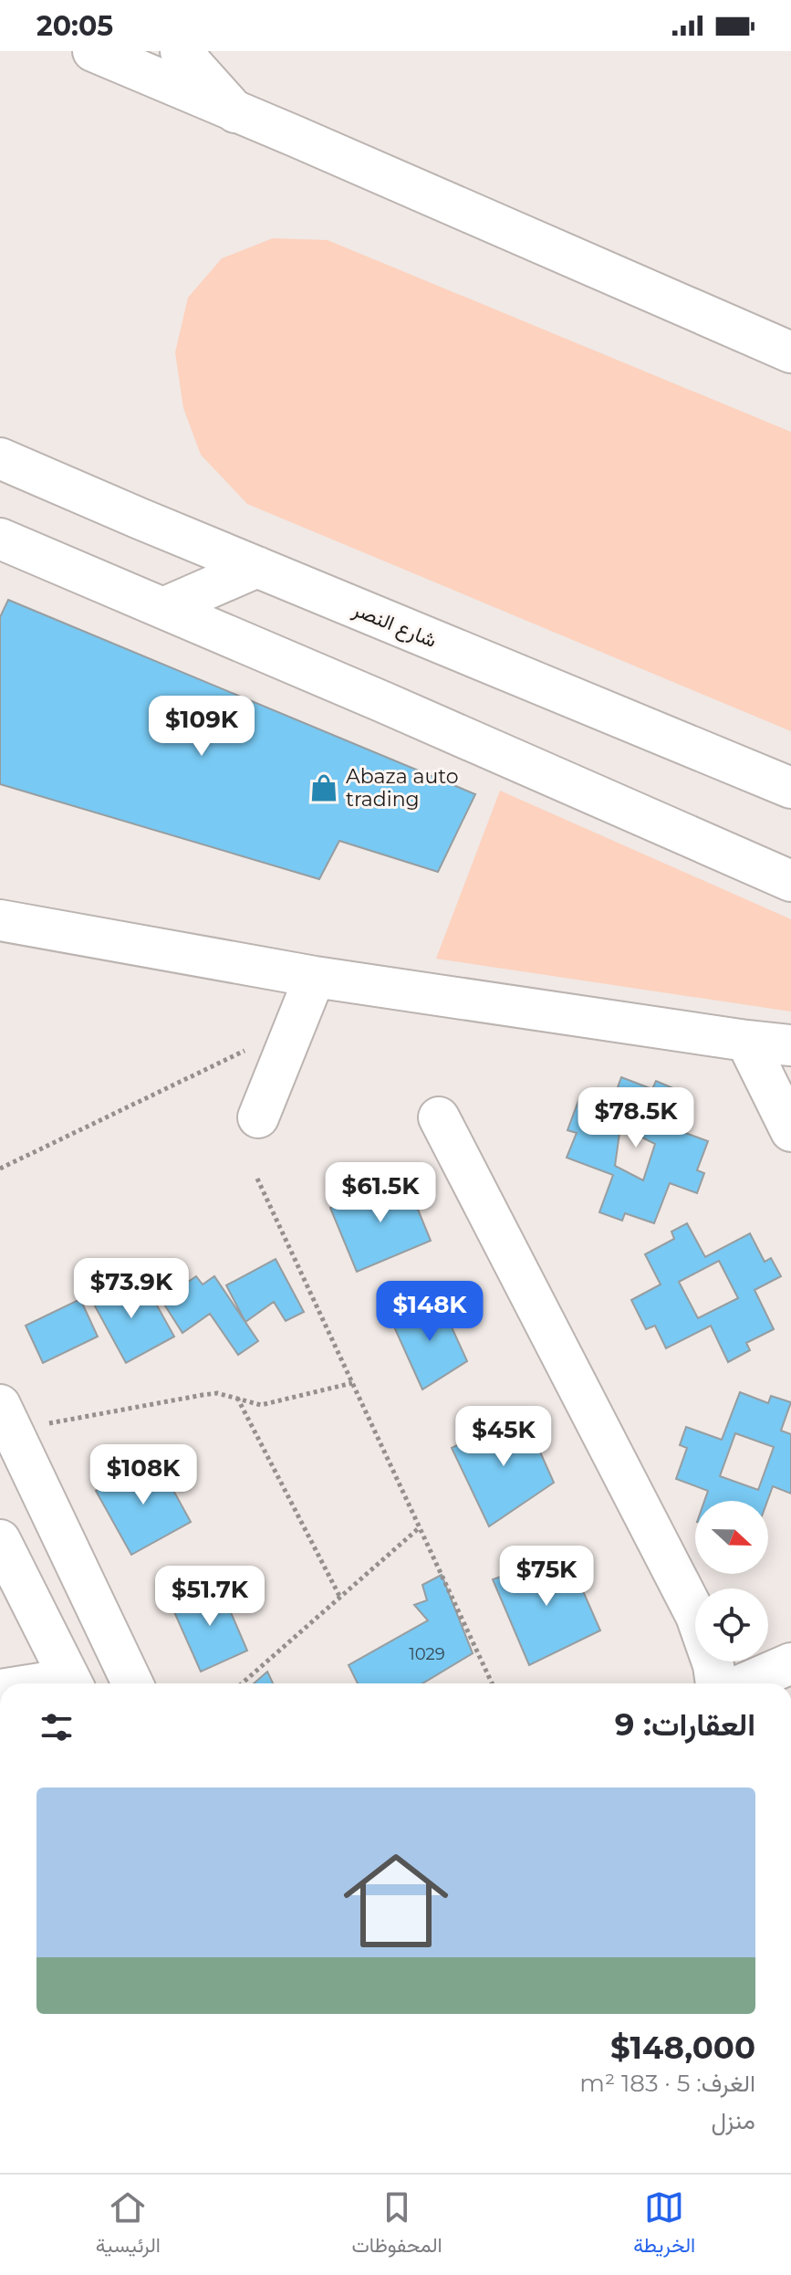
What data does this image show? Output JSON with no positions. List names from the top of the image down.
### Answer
{
  "streets": {
    "street": ["شارع النصر"]
  },
  "places": {
    "shop": ["Abaza auto trading"]
  },
  "house_numbers": ["1029"],
  "north": "right",
  "page": {
    "status": "20:05",
    "price": [
      "$109K",
      "$78.5K",
      "$61.5K",
      "$73.9K",
      "$148K",
      "$45K",
      "$108K",
      "$75K",
      "$51.7K"
    ],
    "heading": "العقارات: 9",
    "list": [
      {
        "name": "$148,000",
        "note": "الغرف: 5 · 183 m² · منزل"
      }
    ],
    "tabs": ["الخريطة", "المحفوظات", "الرئيسية"]
  }
}
